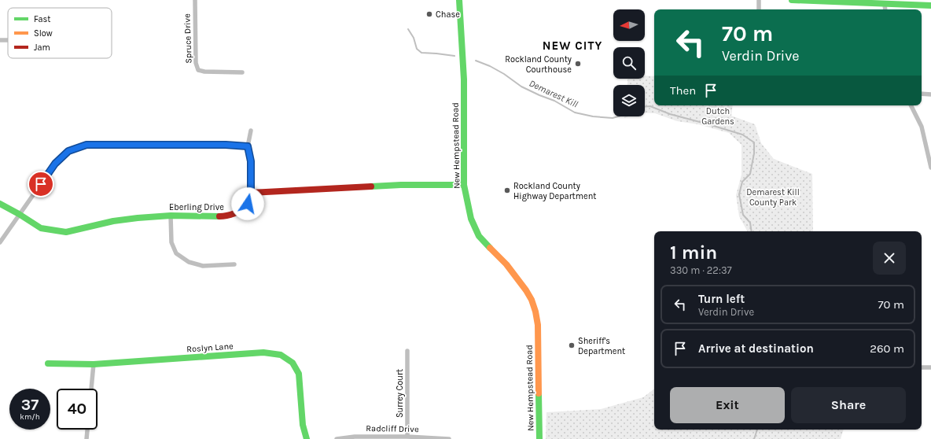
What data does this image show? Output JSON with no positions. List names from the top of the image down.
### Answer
{
  "streets": {
    "street": [
      "Spruce Drive",
      "New Hempstead Road",
      "Eberling Drive",
      "Roslyn Lane",
      "Surrey Court",
      "Radcliff Drive"
    ]
  },
  "crossings": [
    ["Surrey Court", "Radcliff Drive"]
  ],
  "districts": ["NEW CITY"],
  "water": ["Demarest Kill"],
  "parks": ["Dutch Gardens", "Demarest Kill County Park"],
  "places": [
    "Chase",
    "Rockland County Courthouse",
    "Rockland County Highway Department",
    "Sheriff's Department"
  ],
  "legend": ["Fast", "Slow", "Jam"],
  "north": "left",
  "page": {
    "turn": ["70 m", "Verdin Drive"],
    "then": "Then",
    "heading": ["1 min", "330 m · 22:37"],
    "list": [
      {
        "name": "Turn left",
        "note": "Verdin Drive",
        "value": "70 m"
      },
      {
        "name": "Arrive at destination",
        "value": "260 m"
      }
    ],
    "buttons": ["Exit", "Share"],
    "speed": "37 km/h",
    "limit": "40"
  }
}
